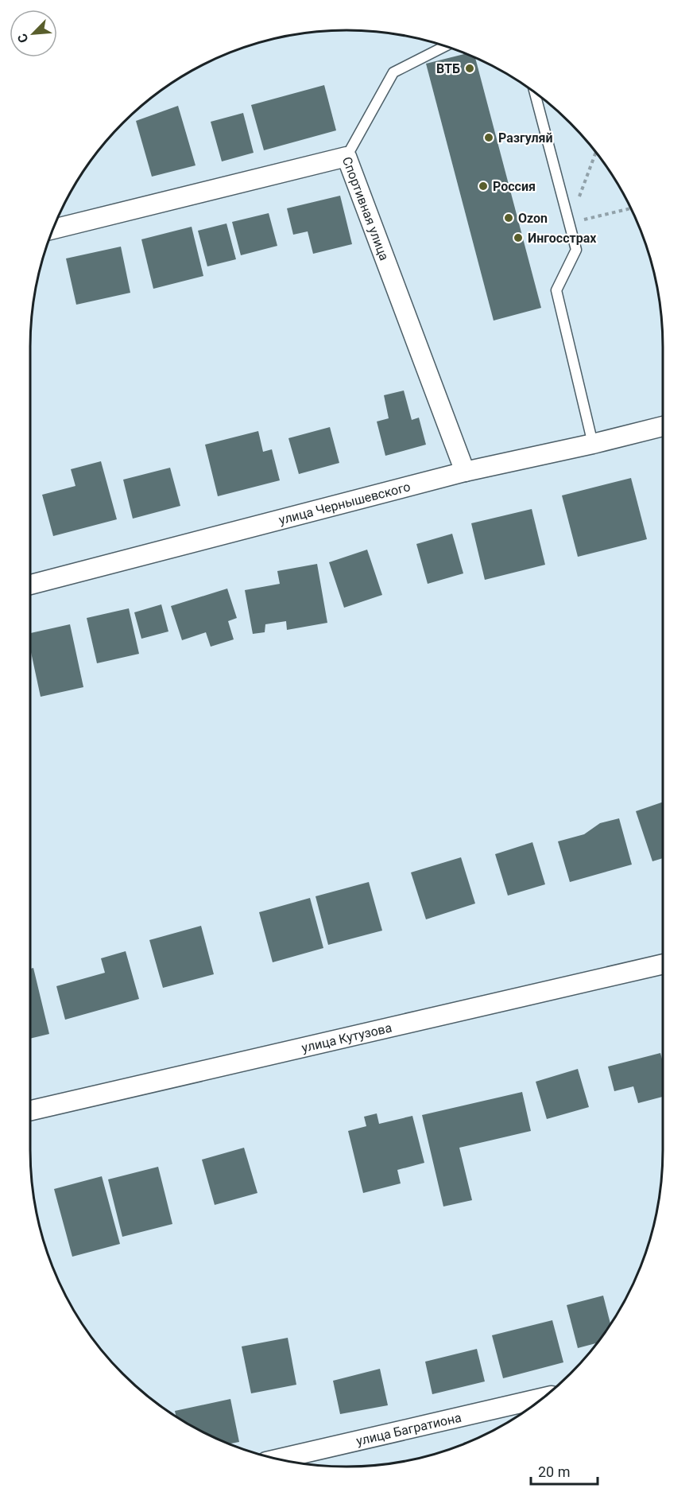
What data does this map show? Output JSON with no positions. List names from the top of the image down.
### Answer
{
  "streets": {
    "street": [
      "Спортивная улица",
      "улица Чернышевского",
      "улица Кутузова",
      "улица Багратиона"
    ]
  },
  "crossings": [
    ["Спортивная улица", "улица Чернышевского"]
  ],
  "places": [
    "ВТБ",
    "Разгуляй",
    "Россия",
    "Ozon",
    "Ингосстрах"
  ],
  "scale_bar": "20 m",
  "north": "bottom left"
}
